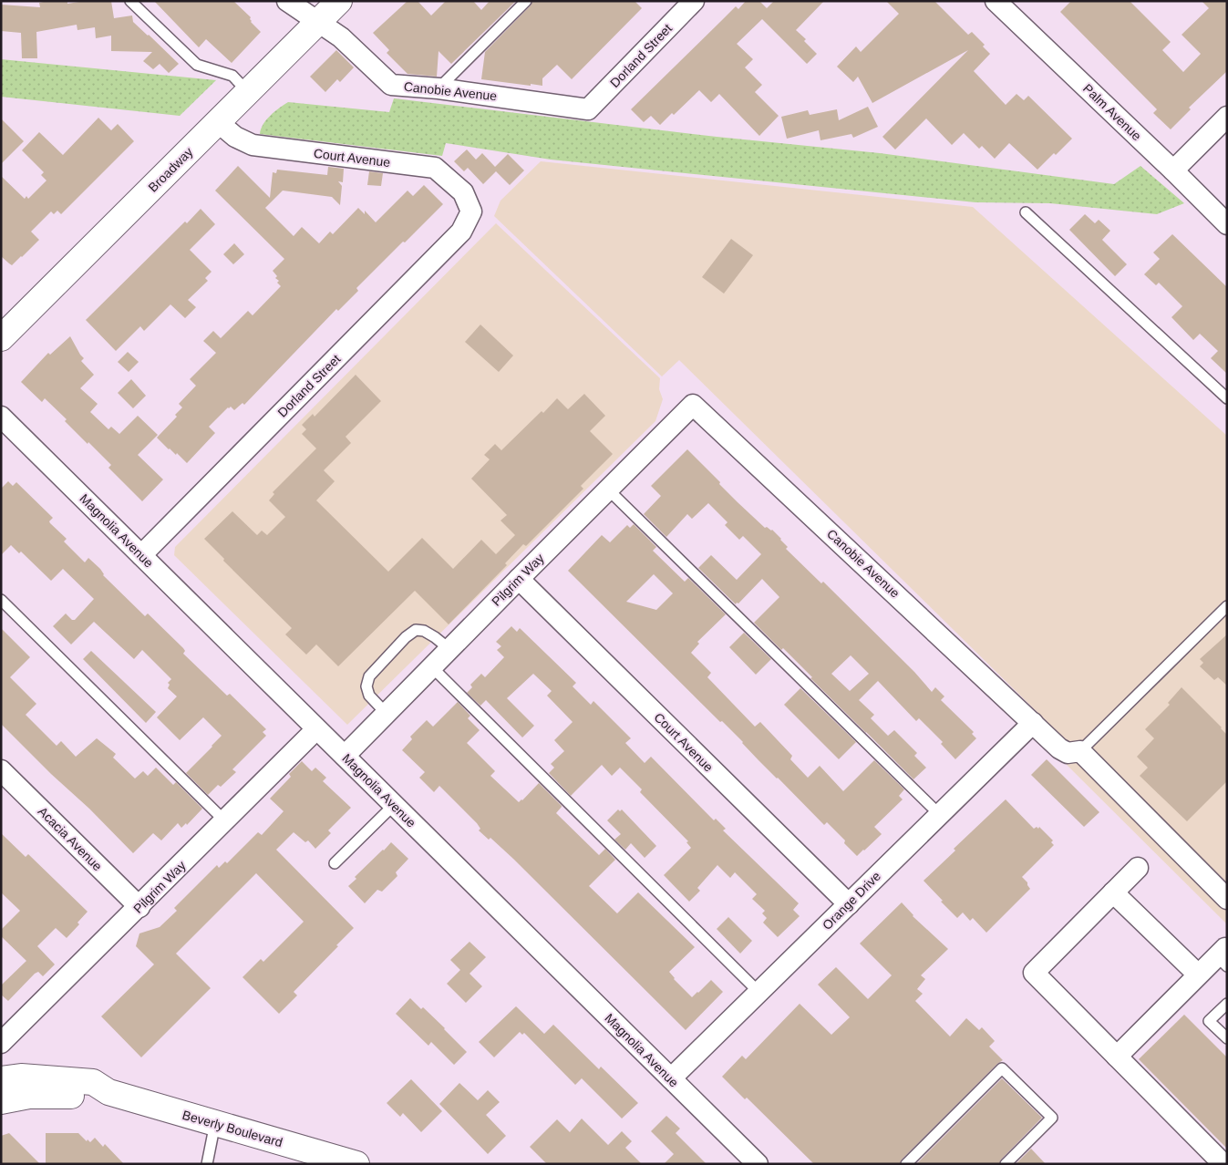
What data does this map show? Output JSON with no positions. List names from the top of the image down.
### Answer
{
  "streets": {
    "main road": ["Broadway", "Beverly Boulevard"],
    "street": [
      "Dorland Street",
      "Canobie Avenue",
      "Palm Avenue",
      "Court Avenue",
      "Magnolia Avenue",
      "Pilgrim Way",
      "Acacia Avenue",
      "Orange Drive"
    ]
  },
  "crossings": [
    ["Dorland Street", "Canobie Avenue"],
    ["Dorland Street", "Court Avenue"],
    ["Dorland Street", "Magnolia Avenue"],
    ["Canobie Avenue", "Broadway"],
    ["Canobie Avenue", "Pilgrim Way"],
    ["Canobie Avenue", "Orange Drive"],
    ["Court Avenue", "Broadway"],
    ["Court Avenue", "Pilgrim Way"],
    ["Court Avenue", "Orange Drive"],
    ["Magnolia Avenue", "Pilgrim Way"],
    ["Magnolia Avenue", "Orange Drive"],
    ["Pilgrim Way", "Acacia Avenue"]
  ]
}
